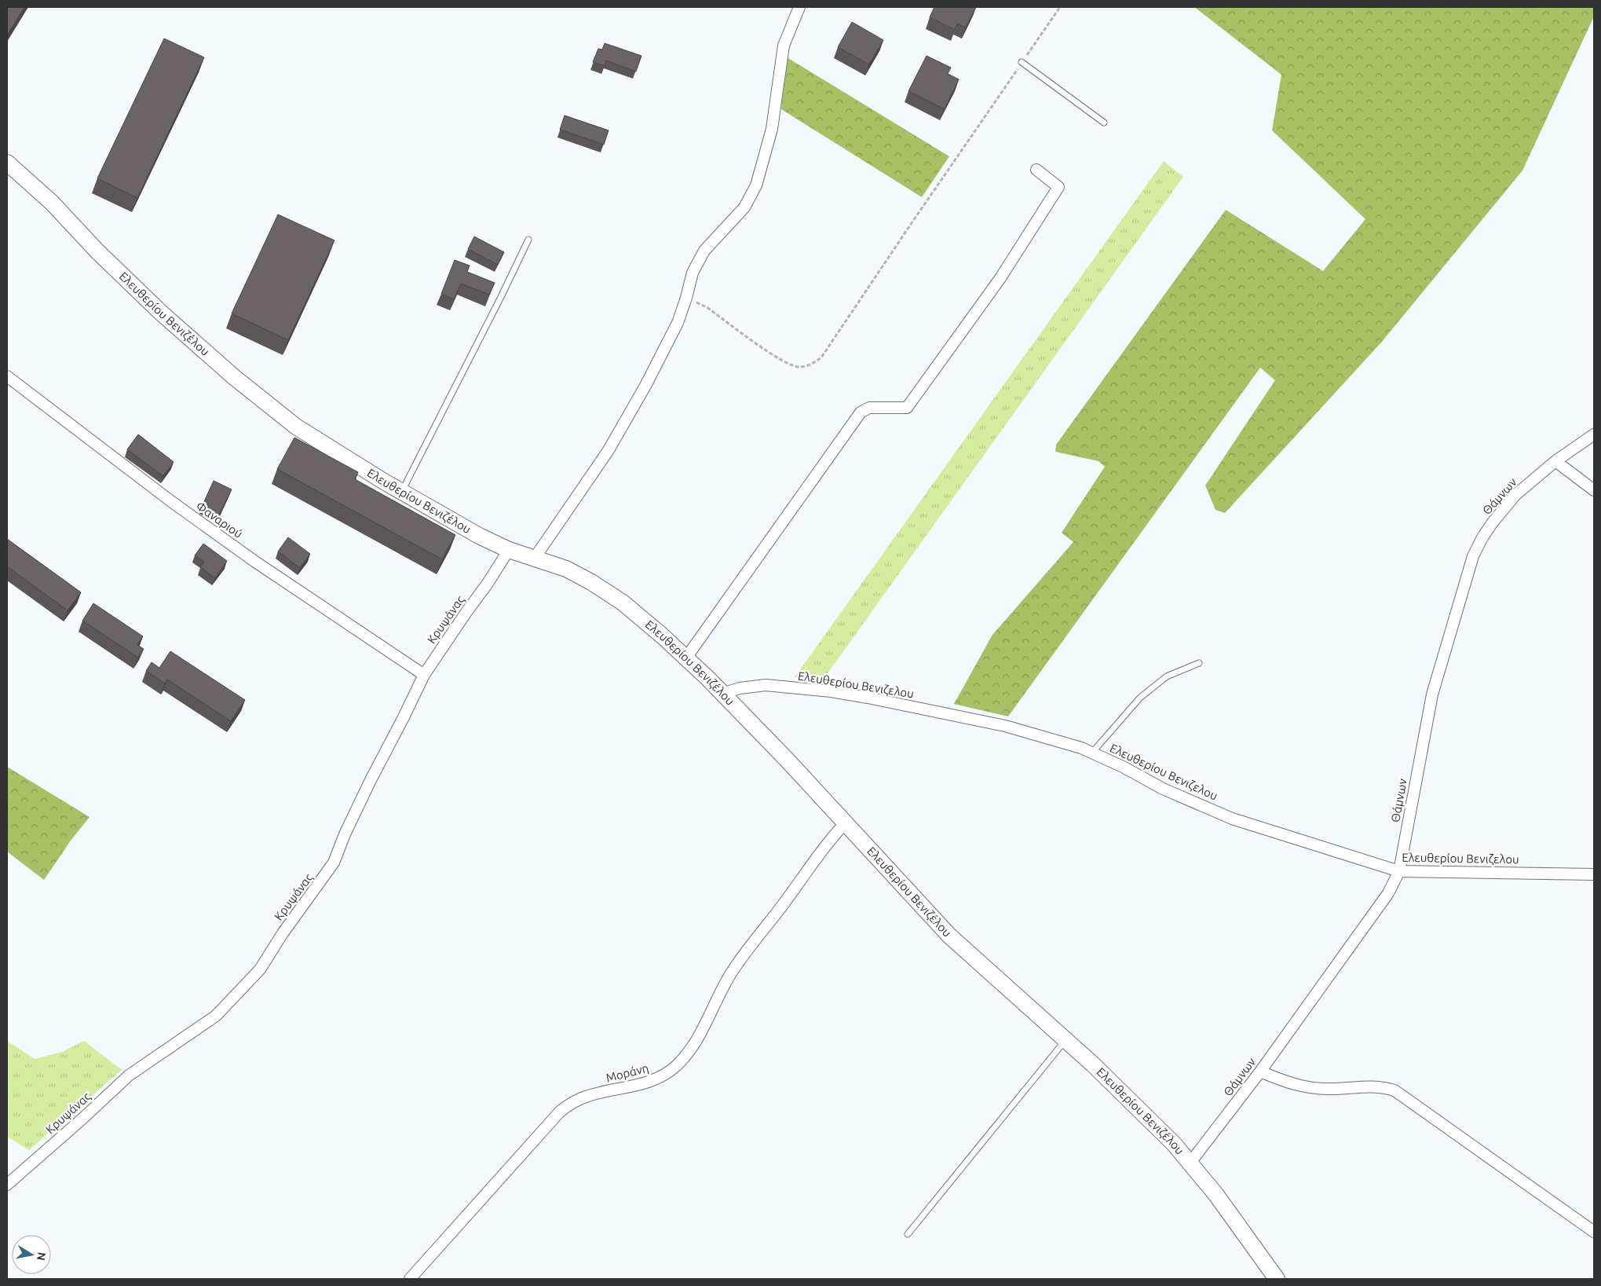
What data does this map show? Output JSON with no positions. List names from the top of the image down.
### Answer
{
  "streets": {
    "main road": ["Ελευθερίου Βενιζέλου"],
    "street": [
      "Θάμνων",
      "Φαναριού",
      "Κρυψάνας",
      "Ελευθερίου Βενιζελου",
      "Μοράνη"
    ]
  },
  "crossings": [
    ["Ελευθερίου Βενιζέλου", "Θάμνων"],
    ["Ελευθερίου Βενιζέλου", "Κρυψάνας"],
    ["Ελευθερίου Βενιζέλου", "Ελευθερίου Βενιζελου"],
    ["Ελευθερίου Βενιζέλου", "Μοράνη"],
    ["Θάμνων", "Ελευθερίου Βενιζελου"],
    ["Φαναριού", "Κρυψάνας"]
  ],
  "north": "right"
}
